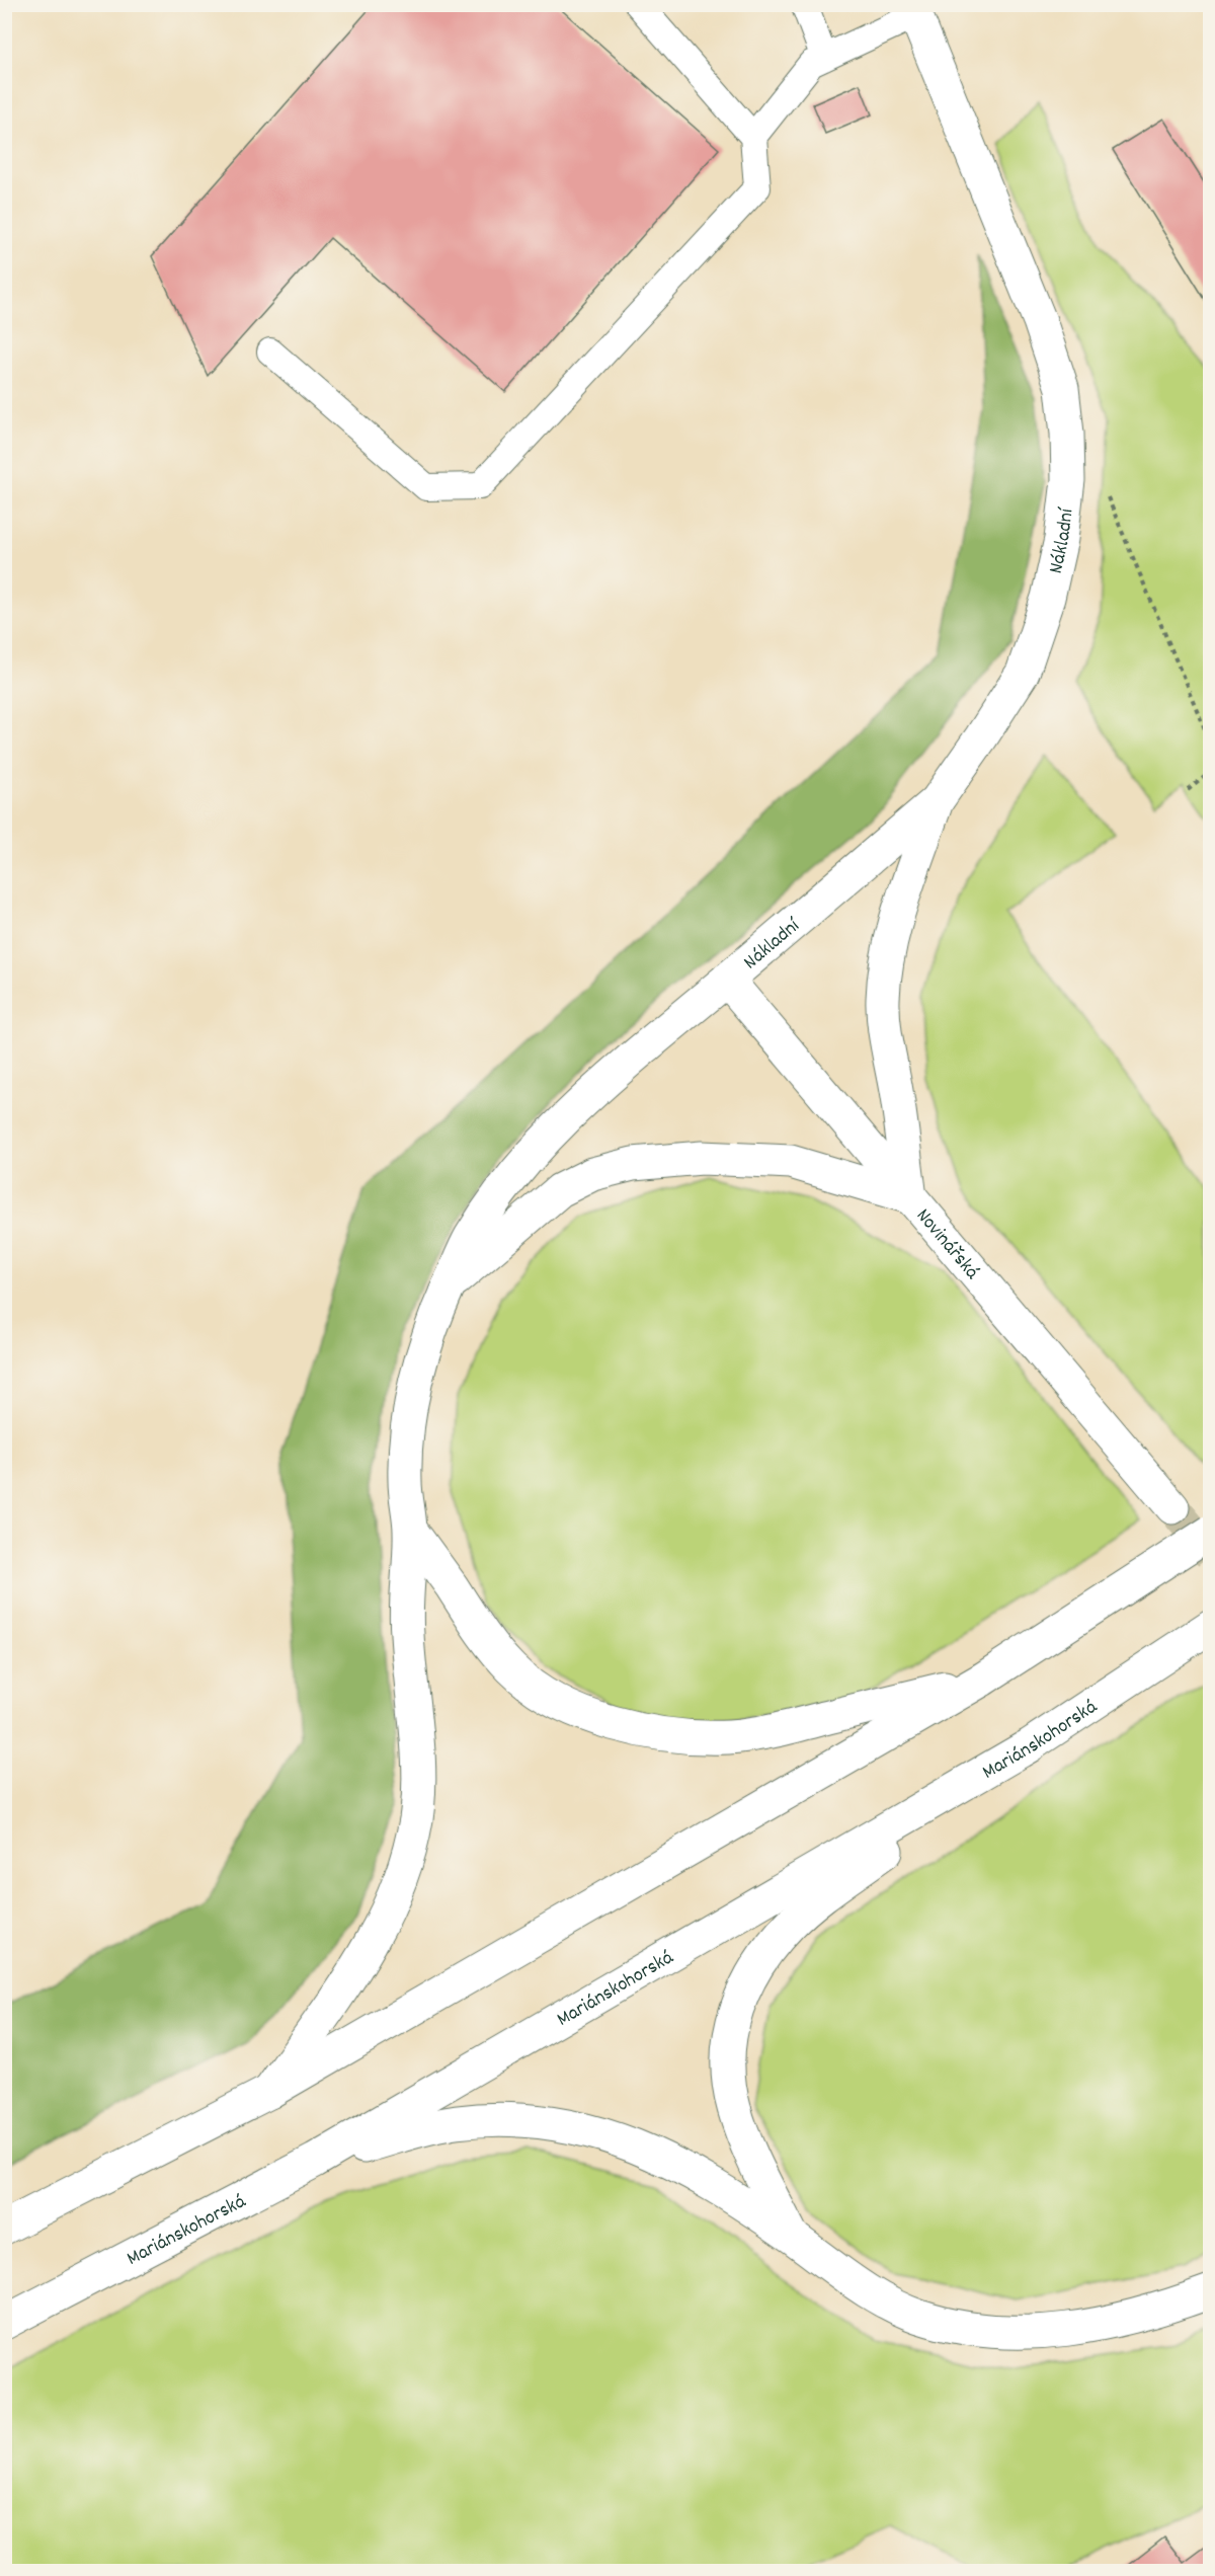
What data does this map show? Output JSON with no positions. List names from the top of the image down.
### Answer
{
  "streets": {
    "main road": ["Nákladní", "Novinářská", "Mariánskohorská"]
  },
  "crossings": [
    ["Nákladní", "Novinářská"]
  ]
}
